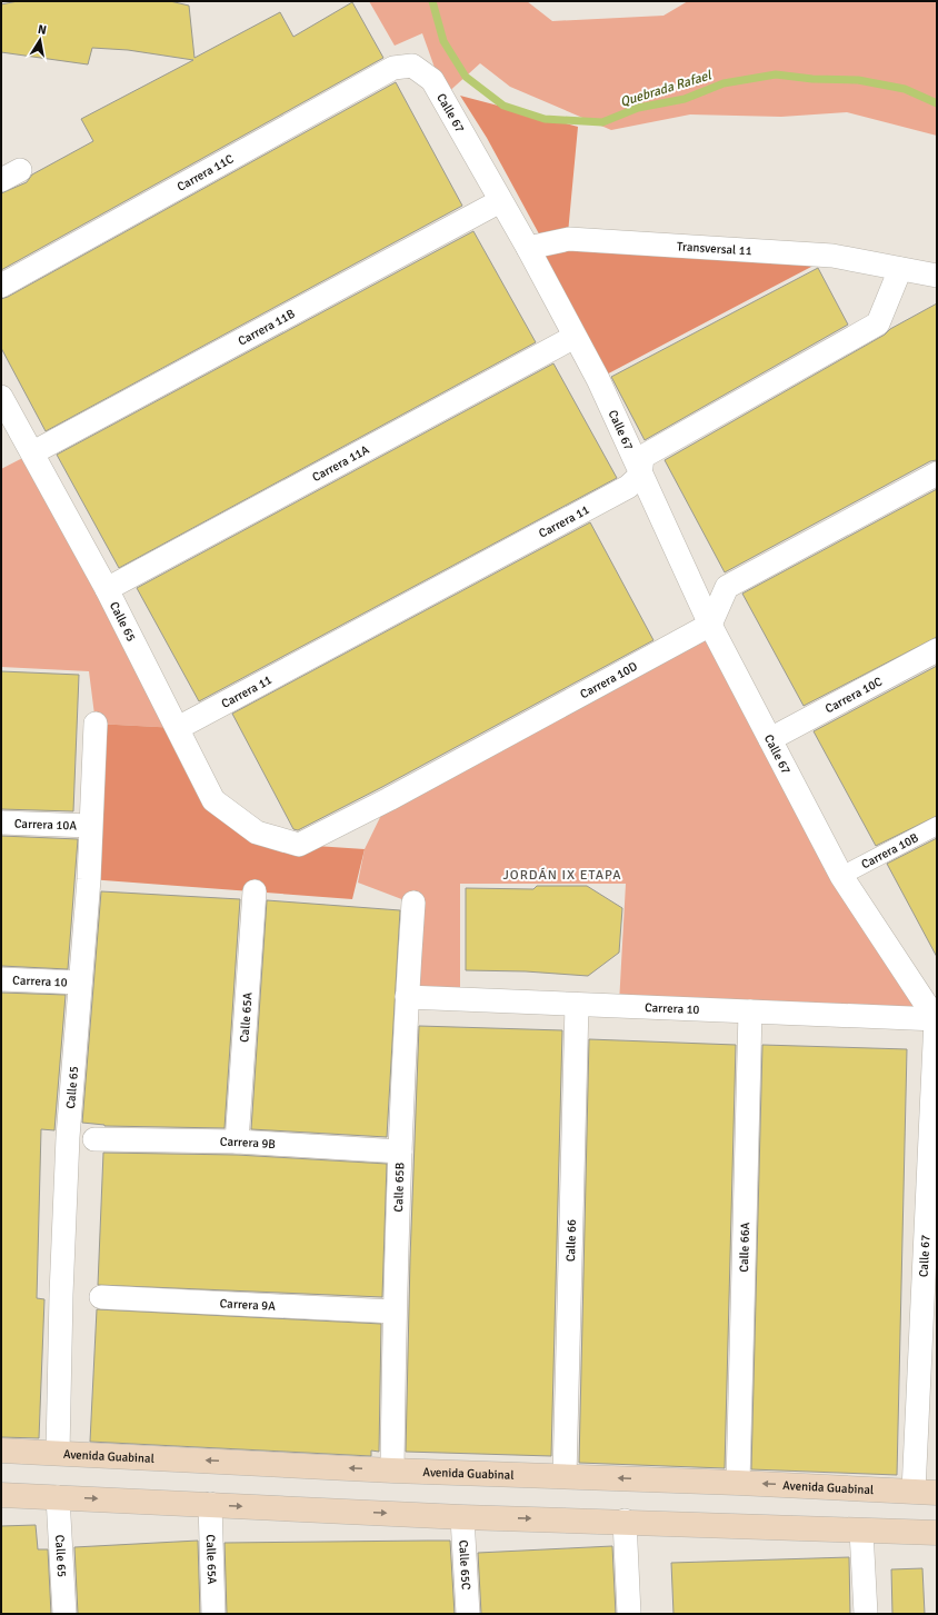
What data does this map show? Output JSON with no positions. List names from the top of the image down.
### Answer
{
  "streets": {
    "main road": ["Avenida Guabinal"],
    "street": [
      "Calle 67",
      "Carrera 11C",
      "Transversal 11",
      "Carrera 11B",
      "Carrera 11A",
      "Carrera 11",
      "Calle 65",
      "Carrera 10D",
      "Carrera 10C",
      "Carrera 10A",
      "Carrera 10B",
      "Carrera 10",
      "Calle 65A",
      "Carrera 9B",
      "Calle 65B",
      "Calle 66",
      "Calle 66A",
      "Carrera 9A",
      "Calle 65C"
    ]
  },
  "crossings": [
    ["Calle 67", "Carrera 11C"],
    ["Calle 67", "Transversal 11"],
    ["Calle 67", "Carrera 11B"],
    ["Calle 67", "Carrera 11A"],
    ["Calle 67", "Carrera 11"],
    ["Calle 67", "Carrera 10D"],
    ["Calle 67", "Carrera 10C"],
    ["Calle 67", "Carrera 10B"],
    ["Calle 67", "Carrera 10"],
    ["Calle 67", "Avenida Guabinal"],
    ["Carrera 11B", "Calle 65"],
    ["Carrera 11A", "Calle 65"],
    ["Carrera 11", "Calle 65"],
    ["Calle 65", "Carrera 10D"],
    ["Calle 65", "Carrera 10A"],
    ["Calle 65", "Carrera 10"],
    ["Calle 65", "Avenida Guabinal"],
    ["Carrera 10", "Calle 65B"],
    ["Carrera 10", "Calle 66"],
    ["Carrera 10", "Calle 66A"],
    ["Calle 65A", "Carrera 9B"],
    ["Carrera 9B", "Calle 65B"],
    ["Calle 65B", "Carrera 9A"],
    ["Calle 65B", "Avenida Guabinal"],
    ["Calle 66", "Avenida Guabinal"],
    ["Calle 66A", "Avenida Guabinal"]
  ],
  "districts": ["JORDÁN IX ETAPA"],
  "water": ["Quebrada Rafael"],
  "north": "top"
}
